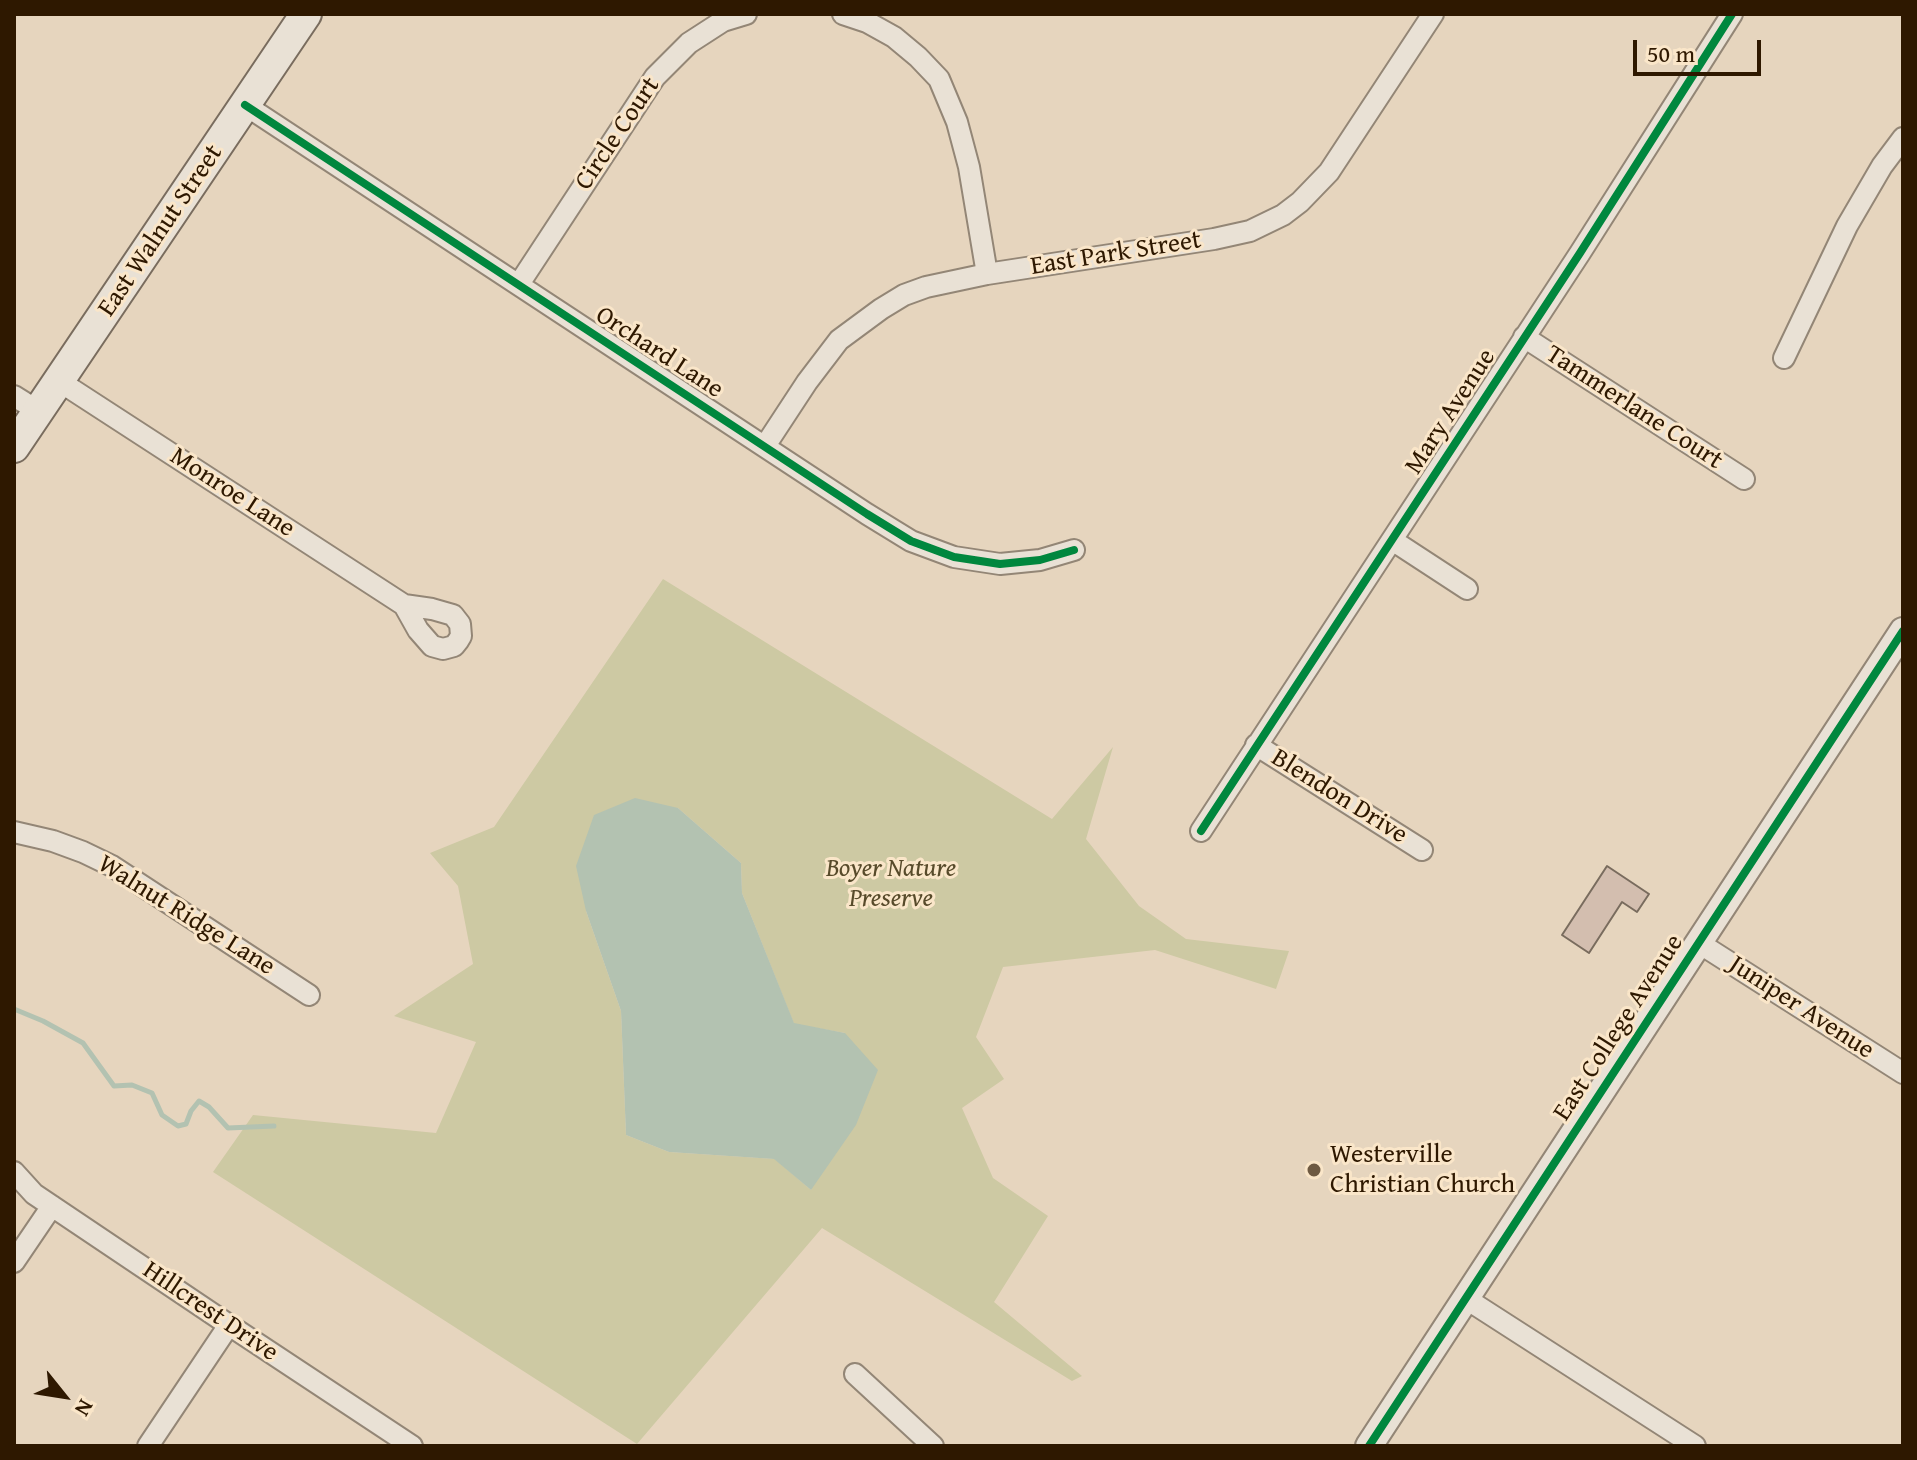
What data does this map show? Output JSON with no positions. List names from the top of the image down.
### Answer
{
  "streets": {
    "main road": ["East Walnut Street"],
    "street": [
      "Circle Court",
      "East Park Street",
      "Orchard Lane",
      "Tammerlane Court",
      "Mary Avenue",
      "Monroe Lane",
      "Blendon Drive",
      "Walnut Ridge Lane",
      "Juniper Avenue",
      "East College Avenue",
      "Hillcrest Drive"
    ]
  },
  "crossings": [
    ["Circle Court", "Orchard Lane"],
    ["East Walnut Street", "Orchard Lane"],
    ["East Walnut Street", "Monroe Lane"],
    ["East Park Street", "Orchard Lane"],
    ["Tammerlane Court", "Mary Avenue"],
    ["Mary Avenue", "Blendon Drive"],
    ["Juniper Avenue", "East College Avenue"]
  ],
  "parks": ["Boyer Nature Preserve"],
  "places": ["Westerville Christian Church"],
  "scale_bar": "50 m",
  "north": "bottom right"
}
